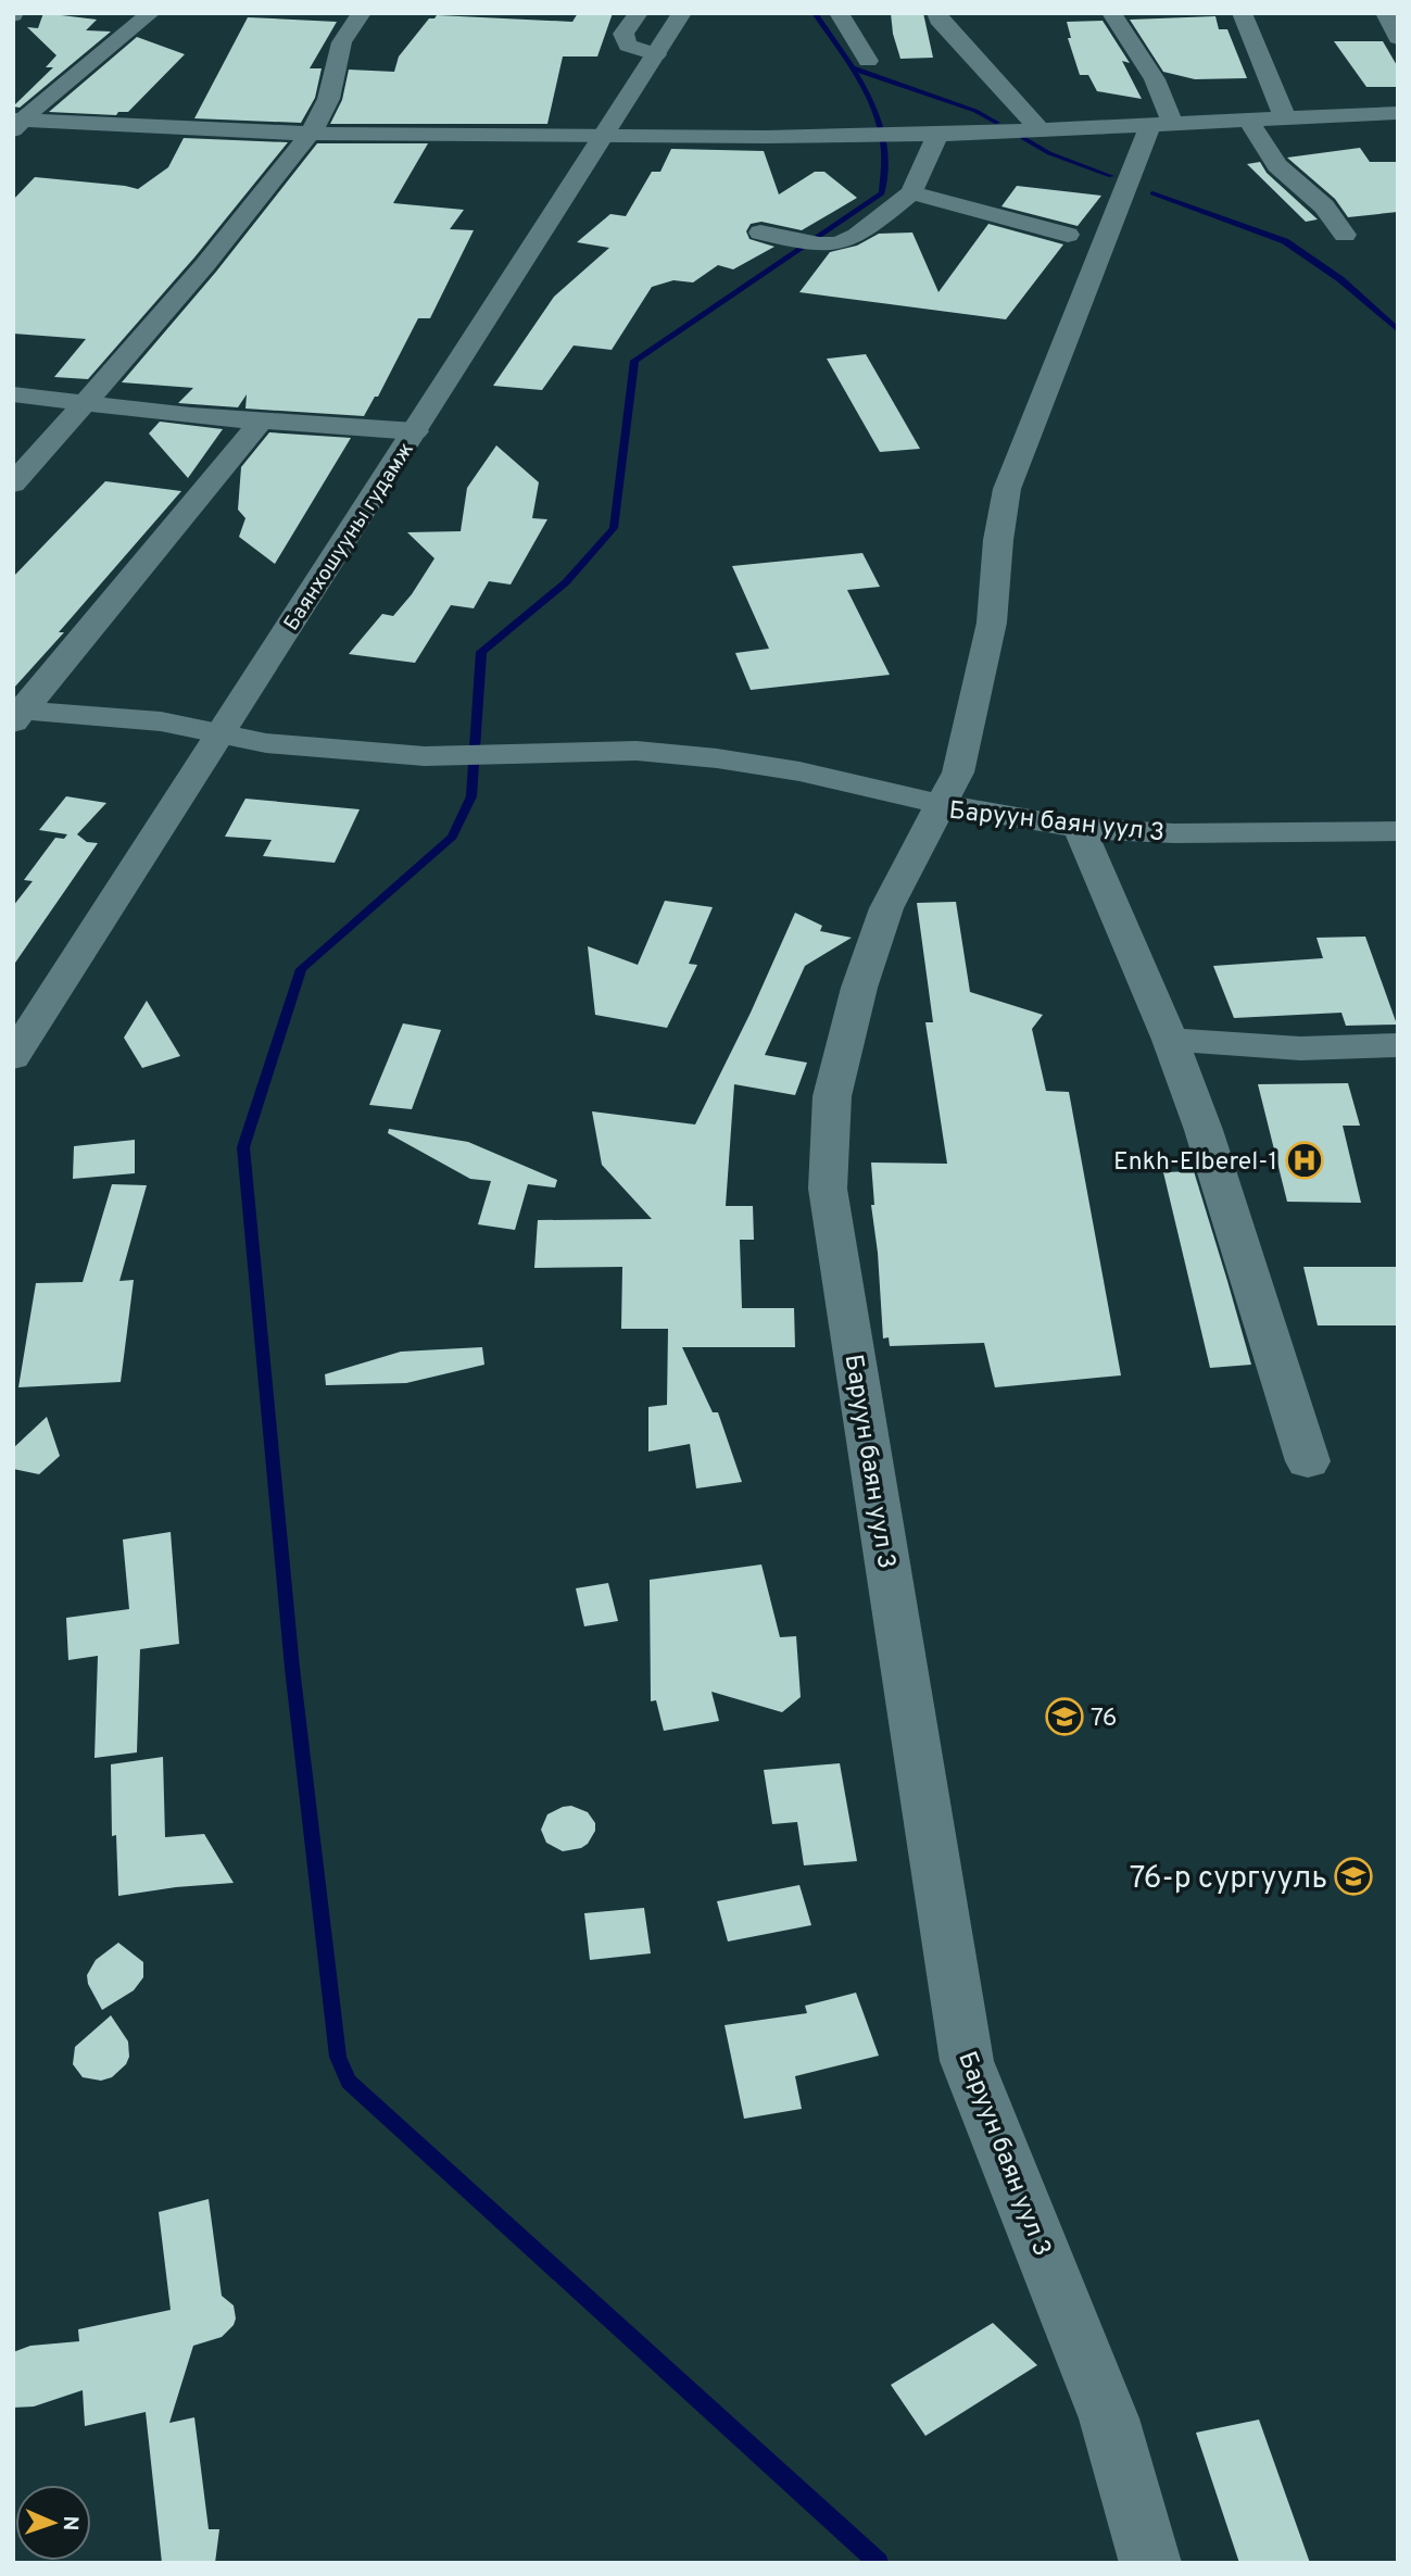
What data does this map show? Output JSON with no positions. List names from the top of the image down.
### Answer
{
  "streets": {
    "street": ["Баянхошууны гудамж", "Баруун баян уул 3"]
  },
  "places": {
    "hospital": ["Enkh-Elberel-1"],
    "school or university": ["76", "76-р сургууль"]
  },
  "north": "right"
}
